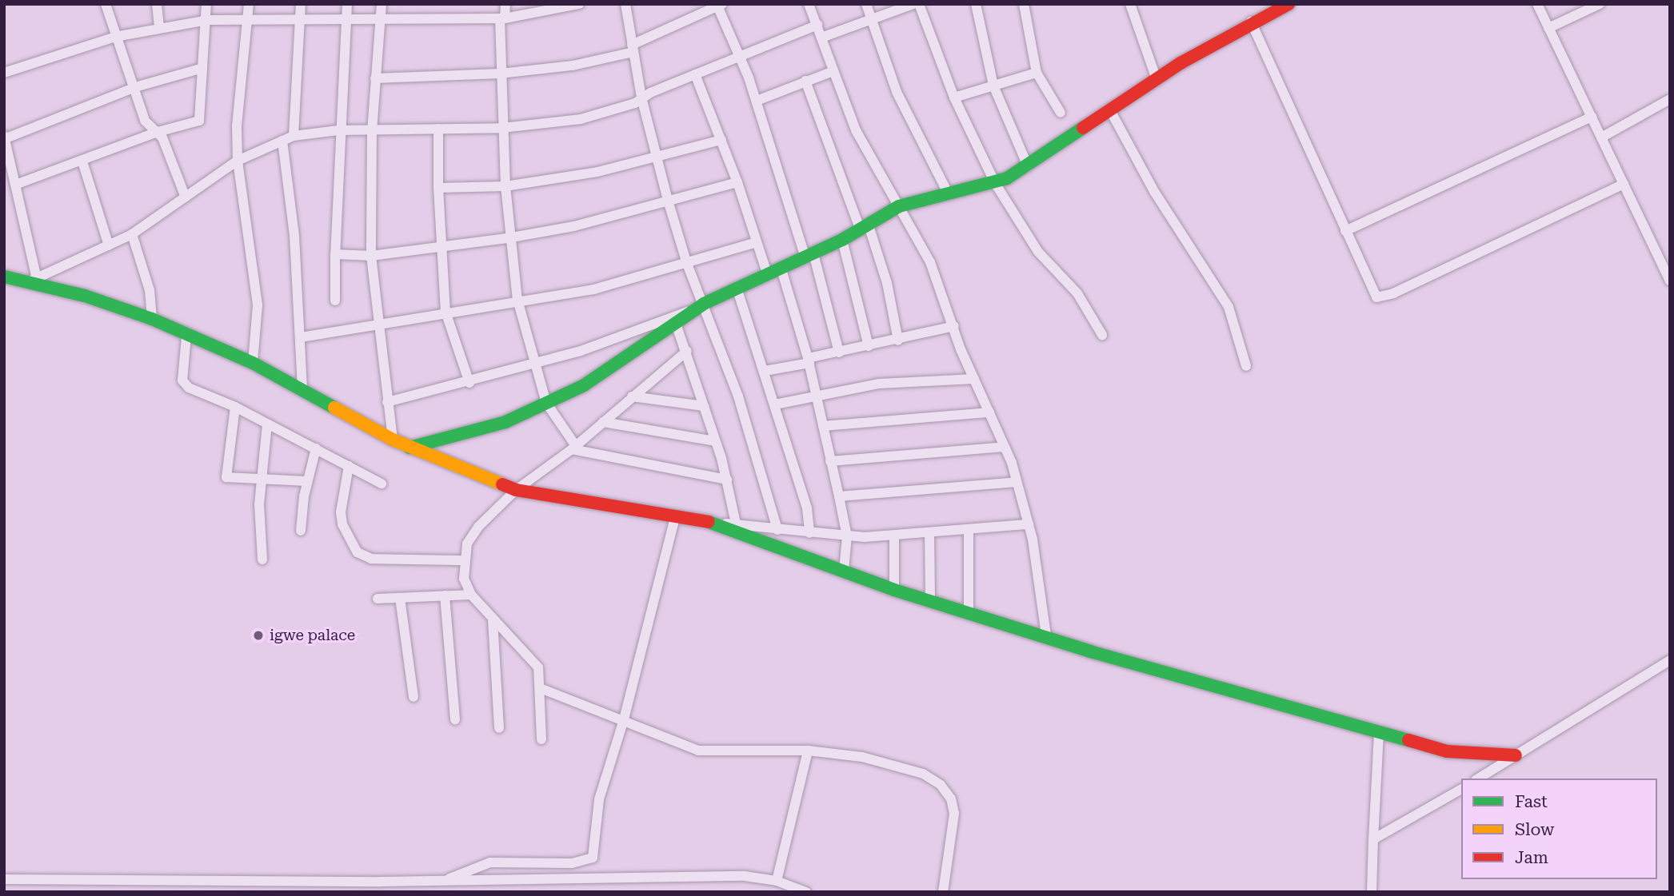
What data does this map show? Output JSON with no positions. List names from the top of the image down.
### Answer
{
  "places": ["igwe palace"],
  "legend": ["Fast", "Slow", "Jam"]
}
